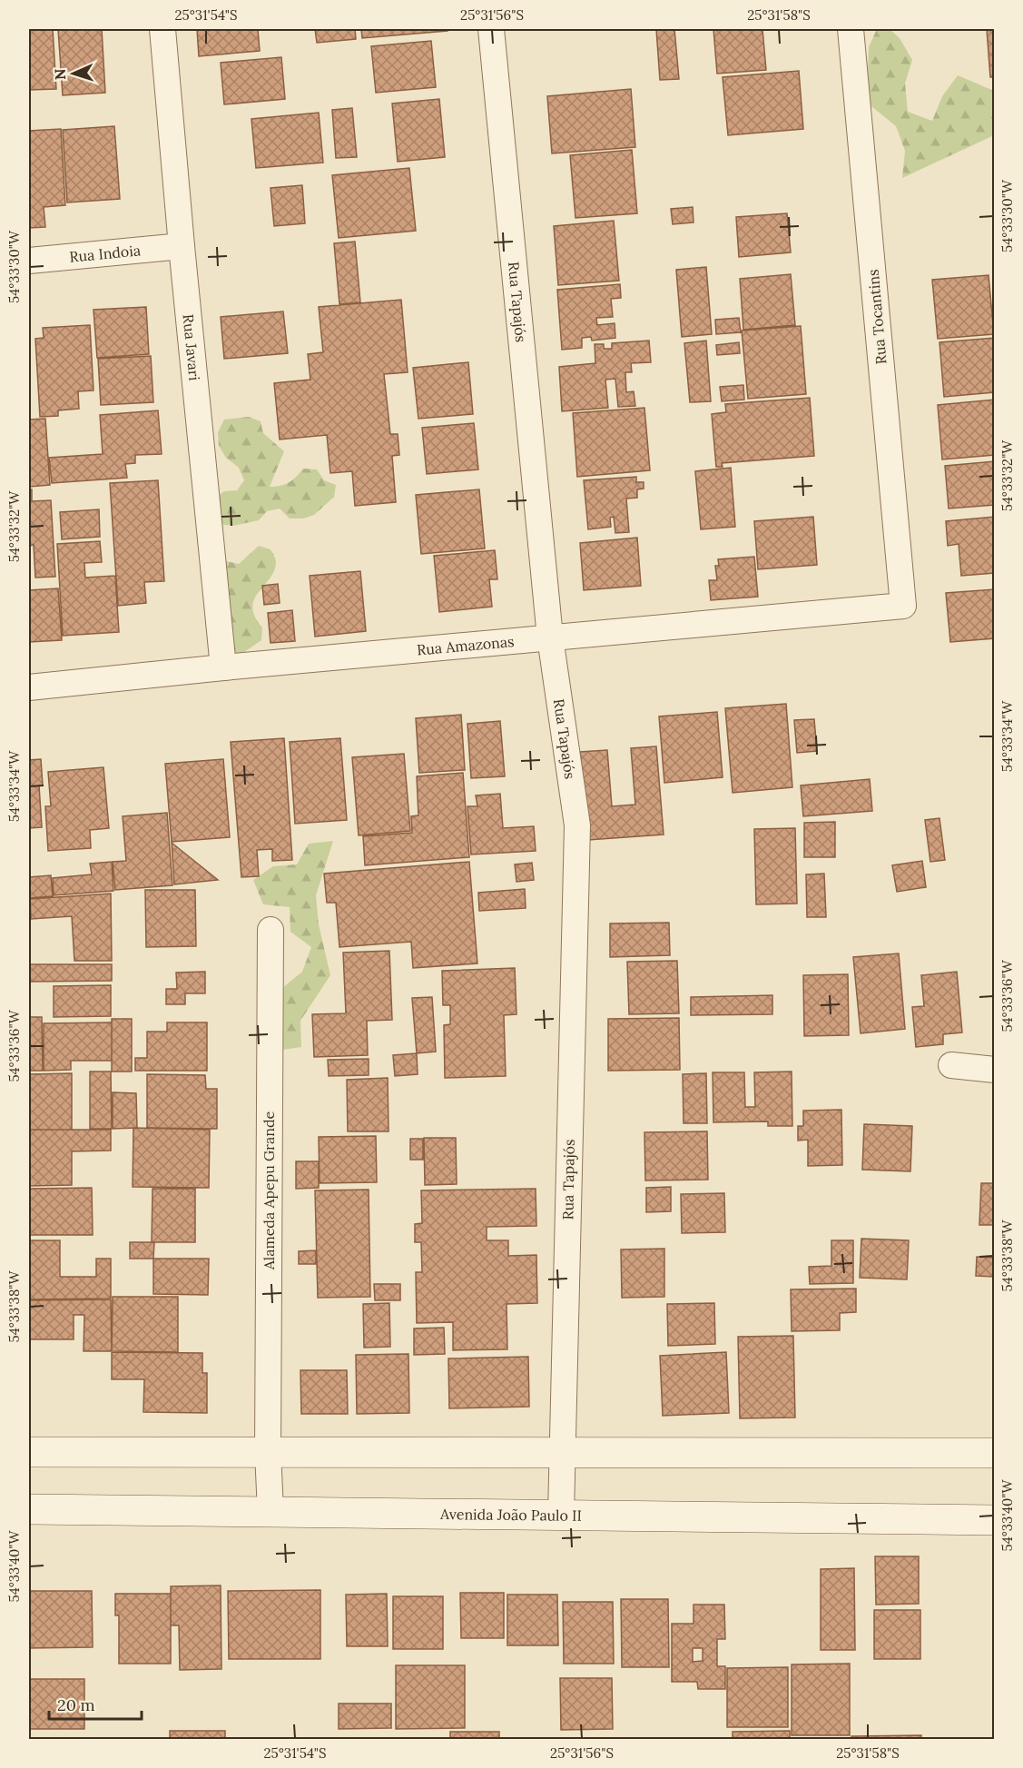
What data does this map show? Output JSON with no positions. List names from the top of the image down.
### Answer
{
  "streets": {
    "main road": ["Avenida João Paulo II"],
    "street": [
      "Rua Indoia",
      "Rua Tapajós",
      "Rua Tocantins",
      "Rua Javari",
      "Rua Amazonas",
      "Alameda Apepu Grande"
    ]
  },
  "crossings": [
    ["Rua Indoia", "Rua Javari"],
    ["Rua Tapajós", "Rua Amazonas"],
    ["Rua Tapajós", "Avenida João Paulo II"],
    ["Rua Tocantins", "Rua Amazonas"],
    ["Rua Javari", "Rua Amazonas"],
    ["Alameda Apepu Grande", "Avenida João Paulo II"]
  ],
  "scale_bar": "20 m",
  "north": "left",
  "coordinates": [
    "25°31'54\"S",
    "25°31'56\"S",
    "25°31'58\"S",
    "54°33'30\"W",
    "54°33'32\"W",
    "54°33'34\"W",
    "54°33'36\"W",
    "54°33'38\"W",
    "54°33'40\"W"
  ]
}
